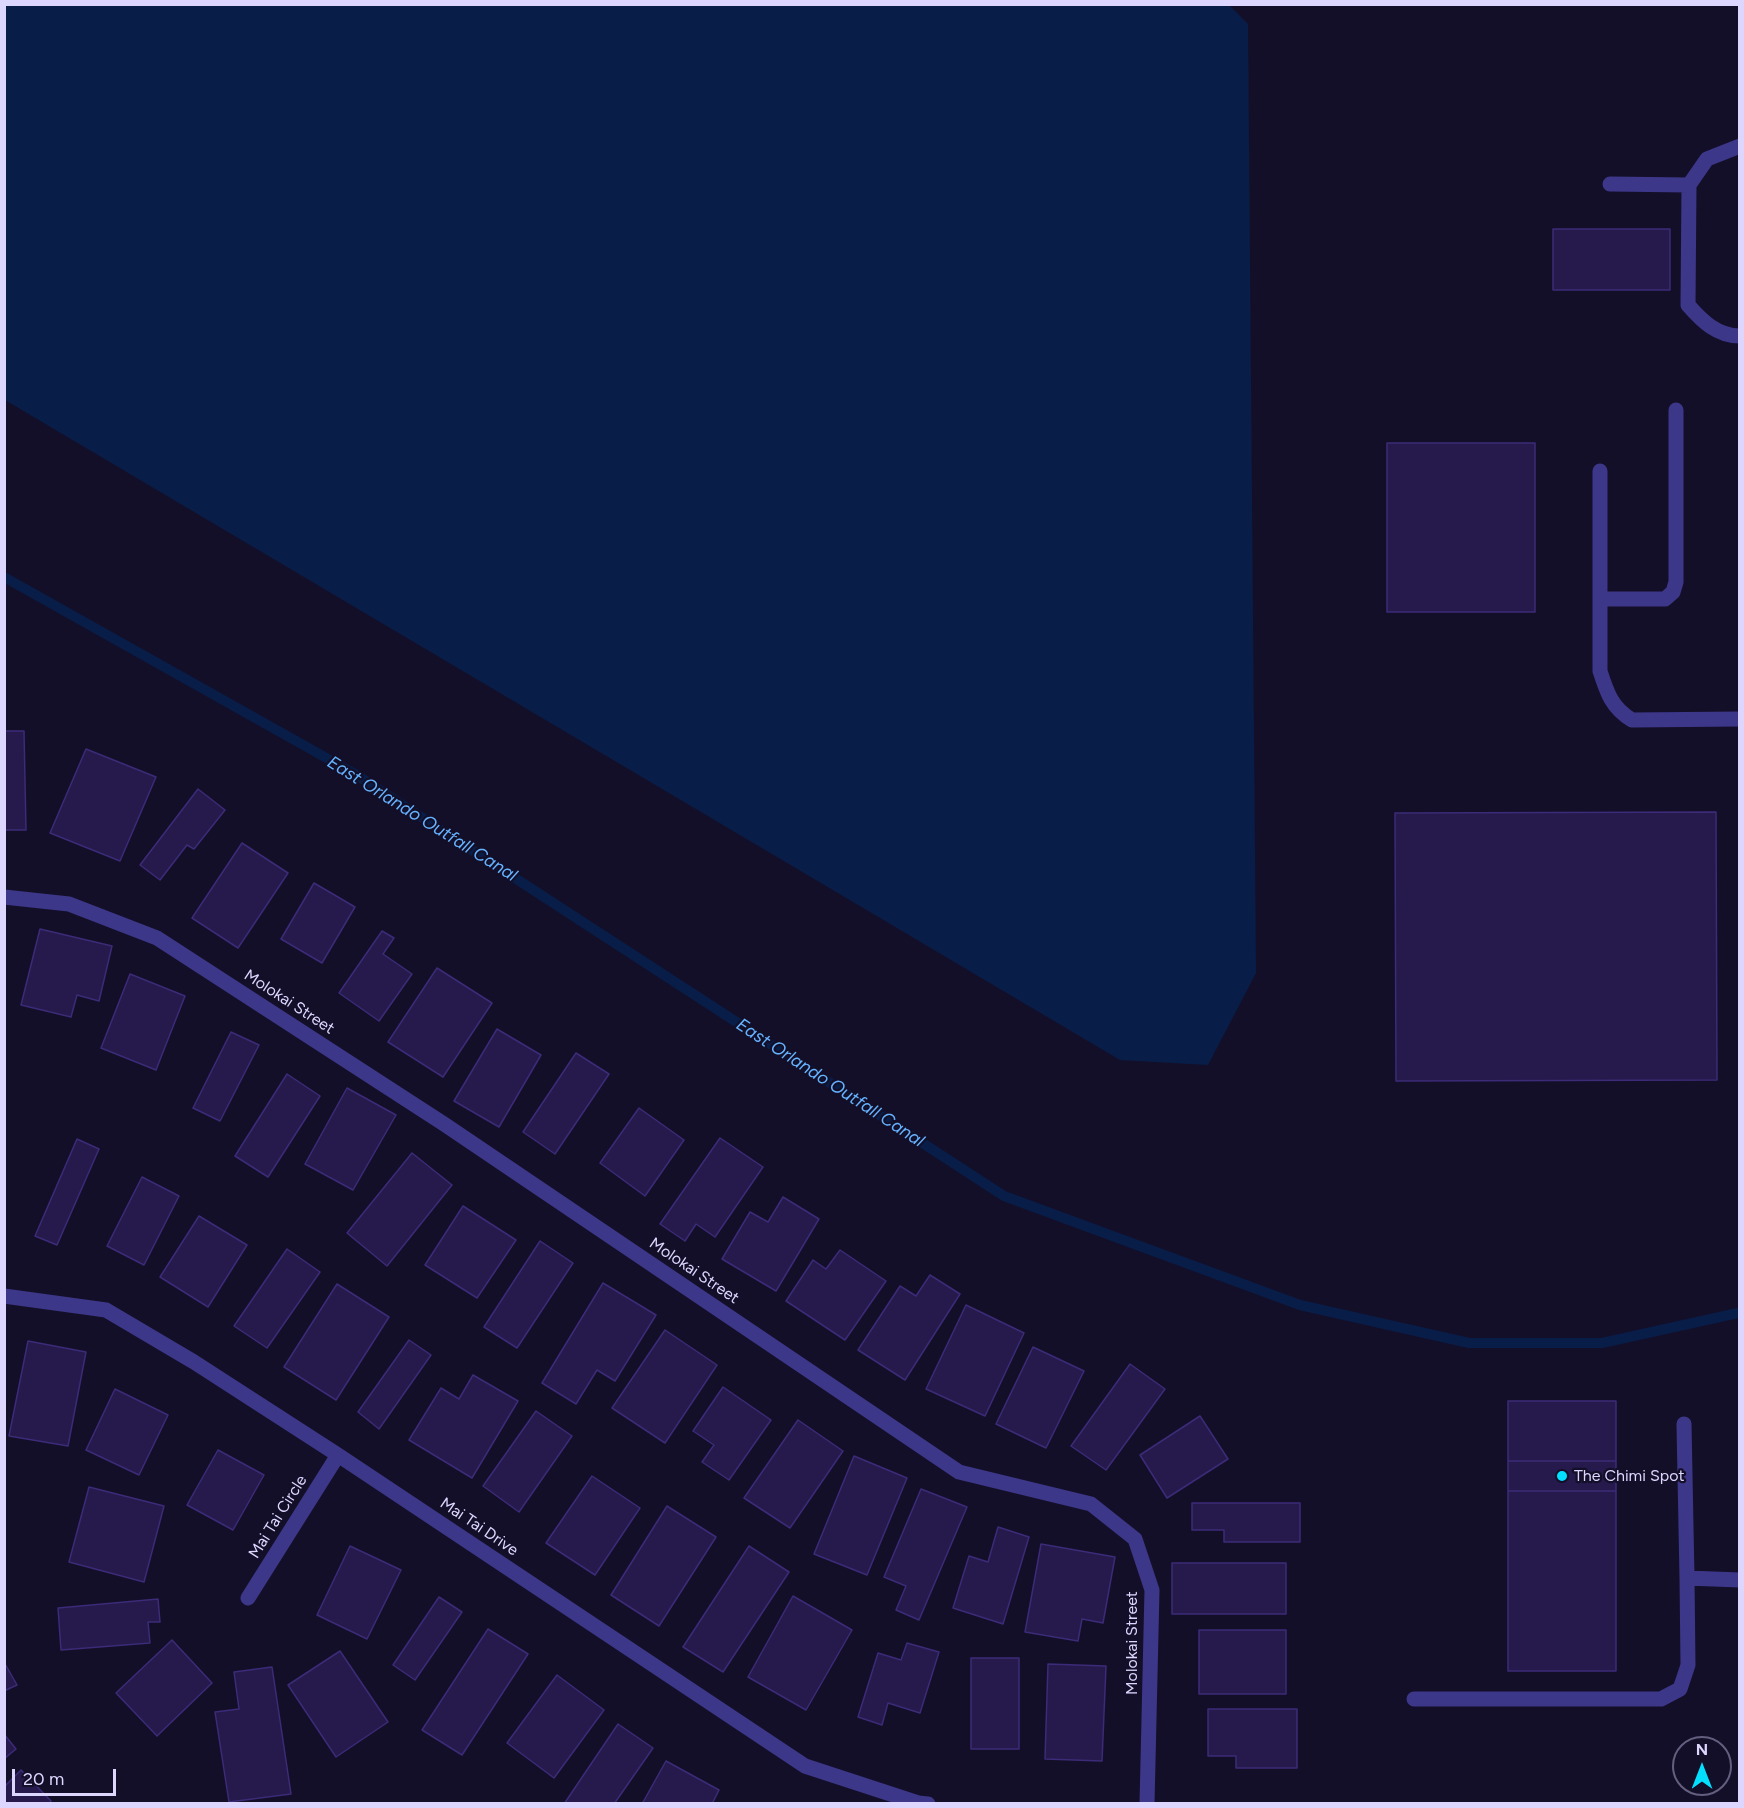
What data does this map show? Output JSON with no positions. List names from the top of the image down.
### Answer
{
  "streets": {
    "street": ["Molokai Street", "Mai Tai Circle", "Mai Tai Drive"]
  },
  "crossings": [
    ["Mai Tai Circle", "Mai Tai Drive"]
  ],
  "water": ["East Orlando Outfall Canal"],
  "places": ["The Chimi Spot"],
  "scale_bar": "20 m",
  "north": "top"
}
